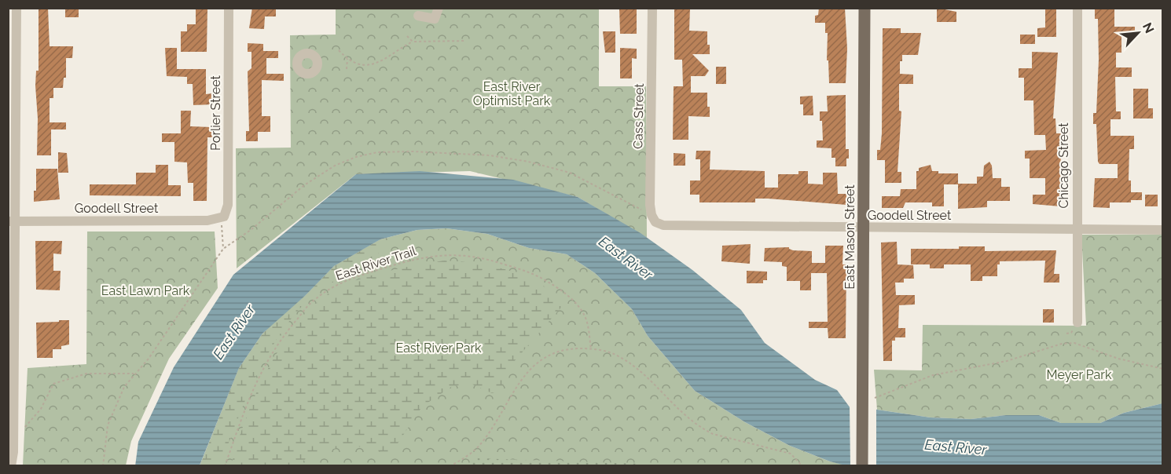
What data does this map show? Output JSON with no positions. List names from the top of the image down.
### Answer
{
  "streets": {
    "main road": ["East Mason Street"],
    "street": [
      "Porlier Street",
      "Cass Street",
      "Chicago Street",
      "Goodell Street"
    ],
    "path": ["East River Trail"]
  },
  "crossings": [
    ["Porlier Street", "Goodell Street"],
    ["Cass Street", "Goodell Street"],
    ["Chicago Street", "Goodell Street"],
    ["Goodell Street", "East Mason Street"]
  ],
  "water": ["East River"],
  "parks": [
    "East River Optimist Park",
    "East Lawn Park",
    "East River Park",
    "Meyer Park"
  ],
  "north": "top right"
}
